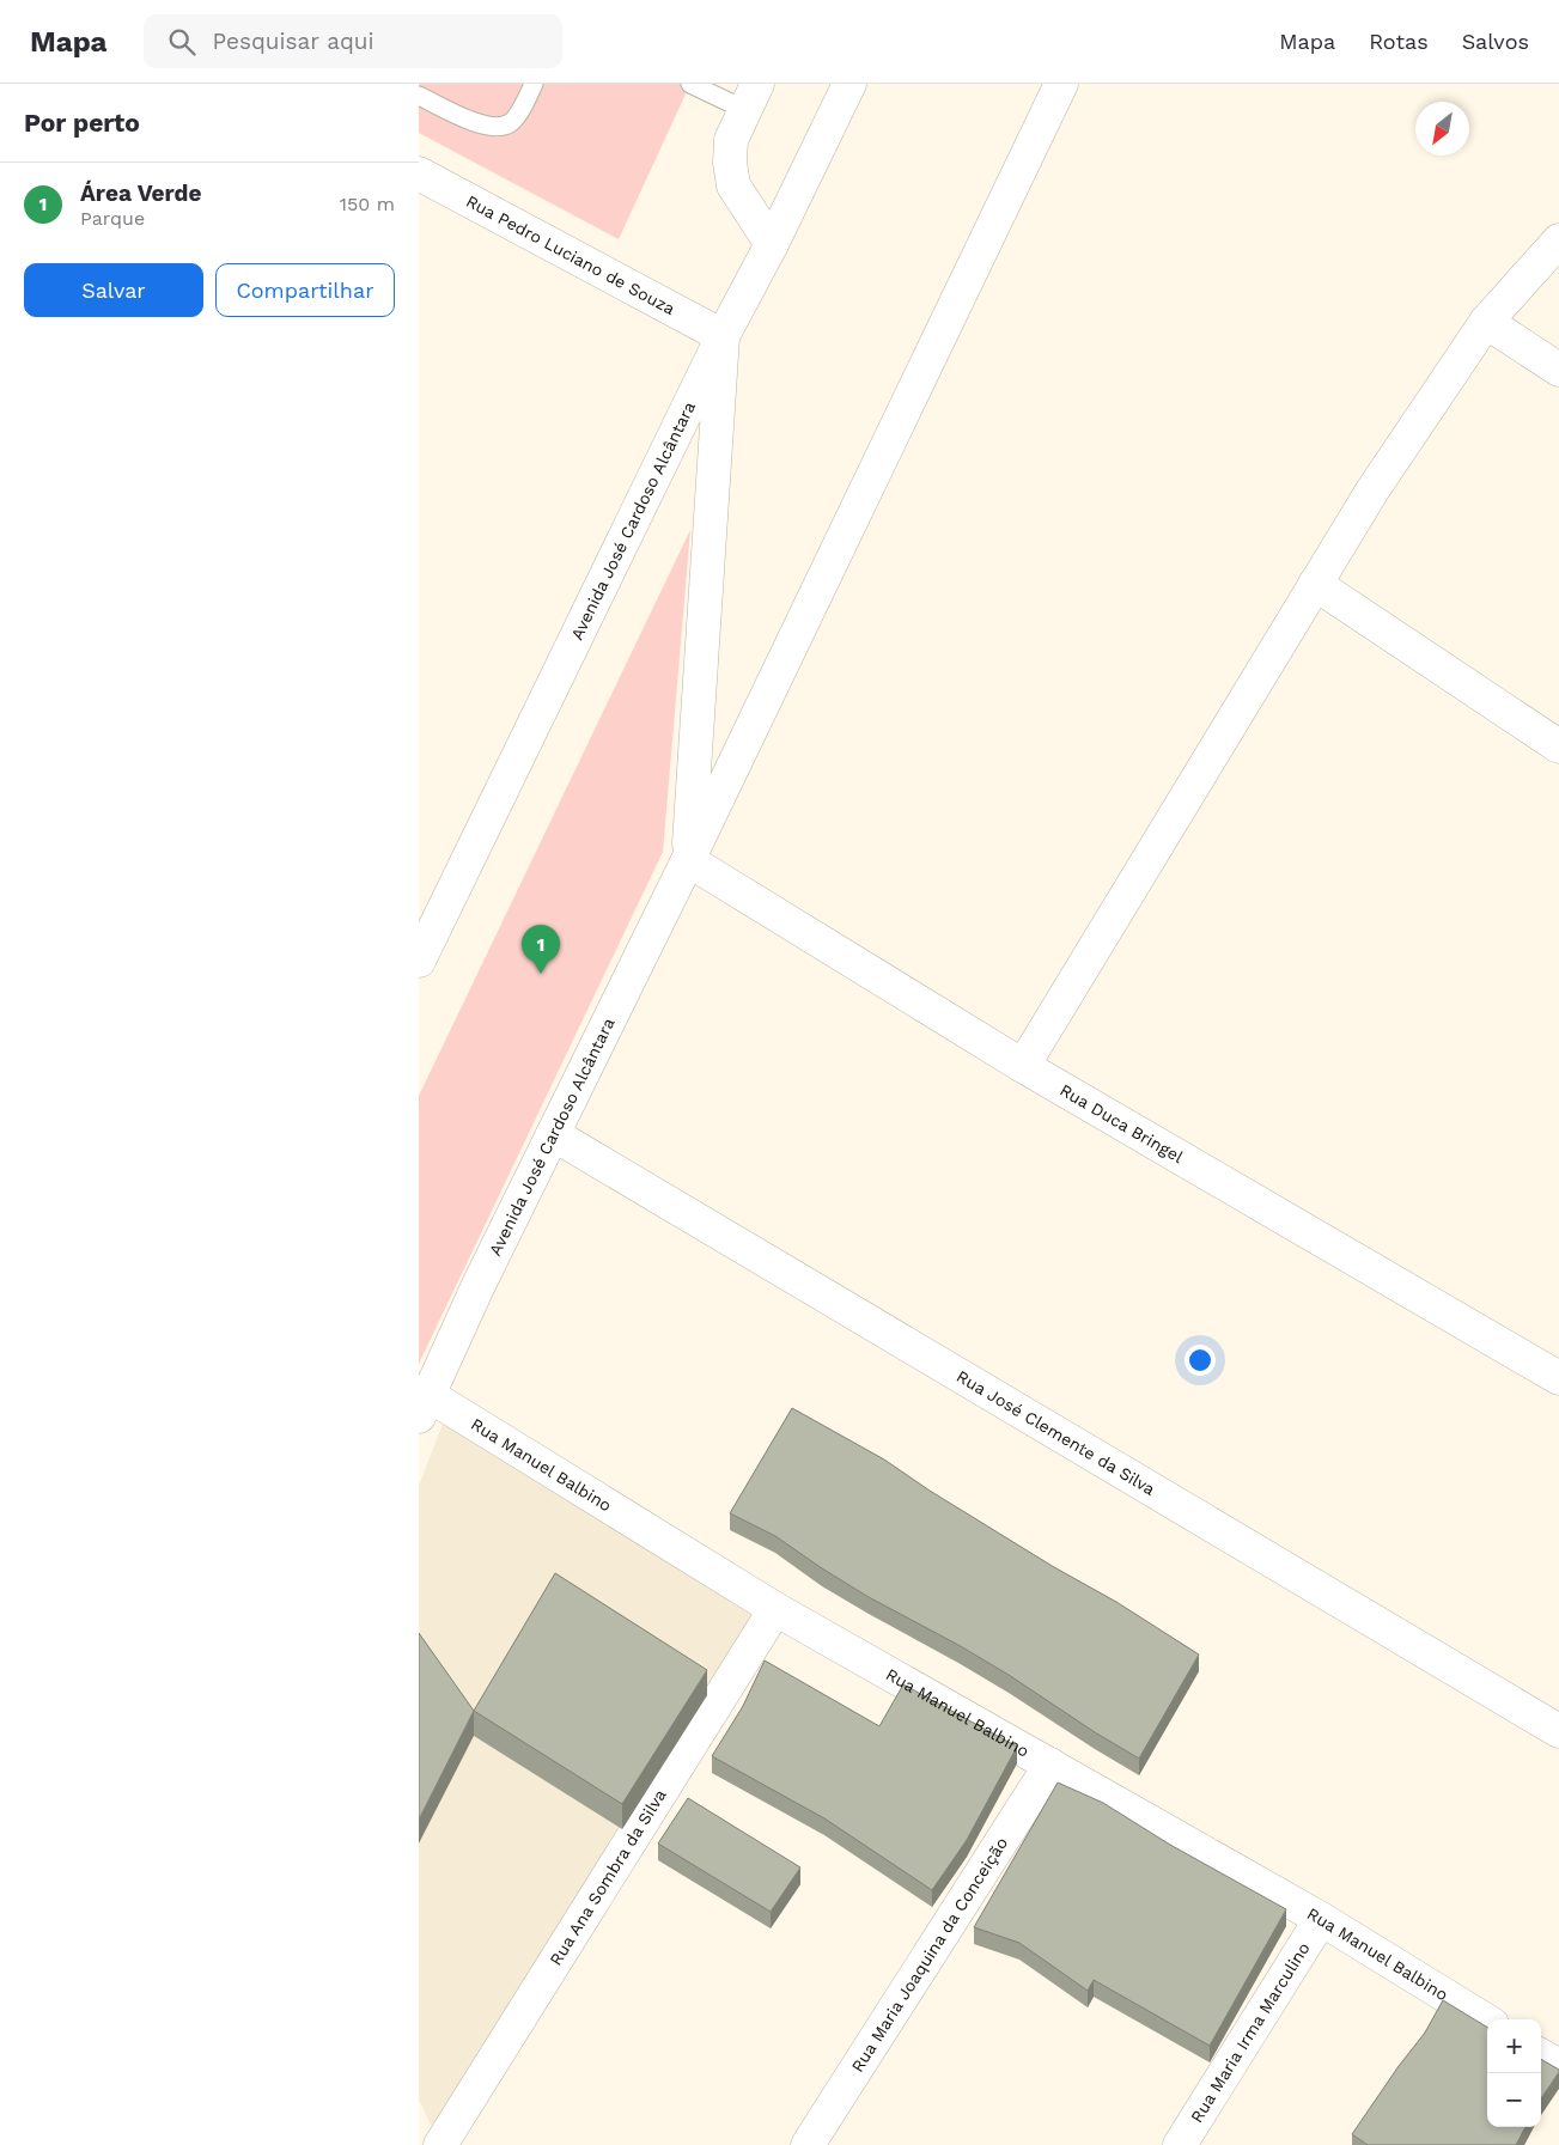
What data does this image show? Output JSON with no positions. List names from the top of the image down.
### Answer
{
  "streets": {
    "street": [
      "Rua Pedro Luciano de Souza",
      "Avenida José Cardoso Alcântara",
      "Rua Duca Bringel",
      "Rua José Clemente da Silva",
      "Rua Manuel Balbino",
      "Rua Ana Sombra da Silva",
      "Rua Maria Joaquina da Conceição",
      "Rua Maria Irma Marculino"
    ]
  },
  "crossings": [
    ["Rua Pedro Luciano de Souza", "Avenida José Cardoso Alcântara"],
    ["Avenida José Cardoso Alcântara", "Rua Duca Bringel"],
    ["Avenida José Cardoso Alcântara", "Rua José Clemente da Silva"],
    ["Avenida José Cardoso Alcântara", "Rua Manuel Balbino"],
    ["Rua Manuel Balbino", "Rua Ana Sombra da Silva"],
    ["Rua Manuel Balbino", "Rua Maria Joaquina da Conceição"],
    ["Rua Manuel Balbino", "Rua Maria Irma Marculino"]
  ],
  "north": "bottom left",
  "page": {
    "header": "Mapa",
    "search": "Pesquisar aqui",
    "nav": ["Mapa", "Rotas", "Salvos"],
    "heading": "Por perto",
    "list": [
      {
        "mark": "1",
        "name": "Área Verde",
        "note": "Parque",
        "value": "150 m"
      }
    ],
    "buttons": ["Salvar", "Compartilhar"],
    "pins": "1",
    "map_buttons": ["+", "−"]
  }
}
